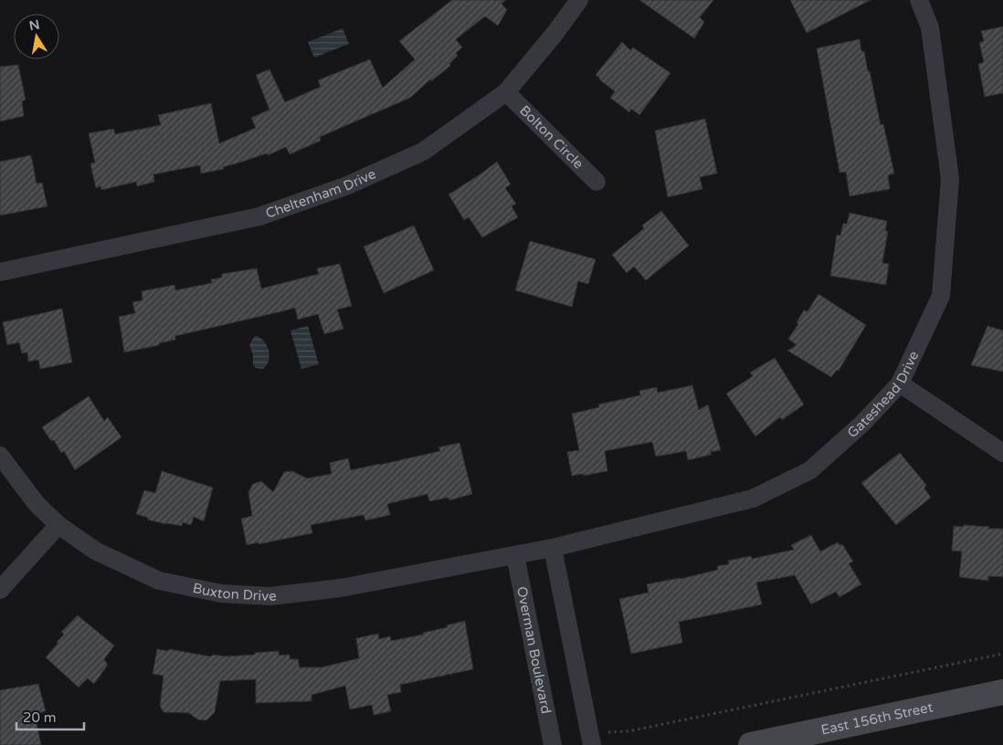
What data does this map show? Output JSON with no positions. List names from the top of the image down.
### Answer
{
  "streets": {
    "street": [
      "Bolton Circle",
      "Cheltenham Drive",
      "Gateshead Drive",
      "Buxton Drive",
      "Overman Boulevard",
      "East 156th Street"
    ]
  },
  "crossings": [
    ["Bolton Circle", "Cheltenham Drive"],
    ["Gateshead Drive", "Buxton Drive"],
    ["Gateshead Drive", "Overman Boulevard"],
    ["Buxton Drive", "Overman Boulevard"]
  ],
  "scale_bar": "20 m",
  "north": "top"
}
